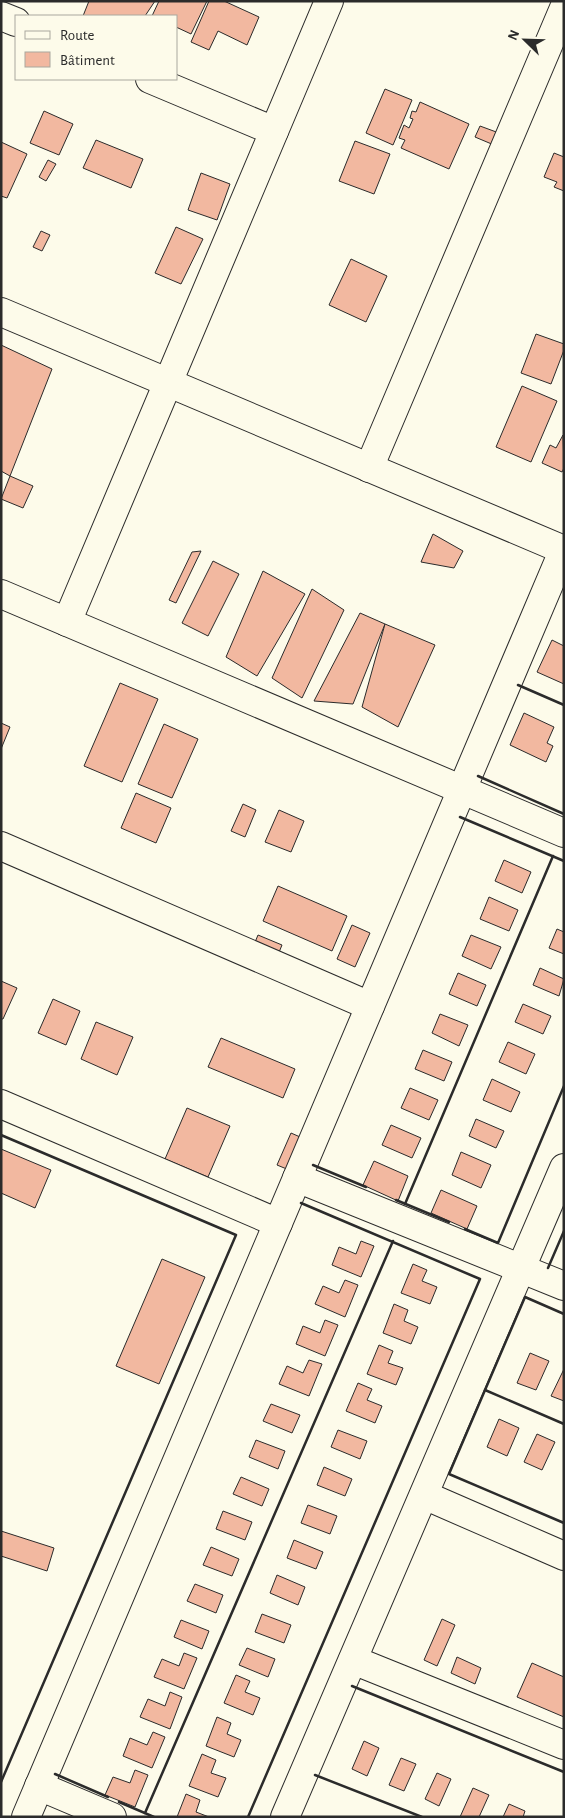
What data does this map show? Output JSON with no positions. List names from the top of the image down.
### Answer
{
  "legend": ["Route", "Bâtiment"],
  "north": "top left"
}
